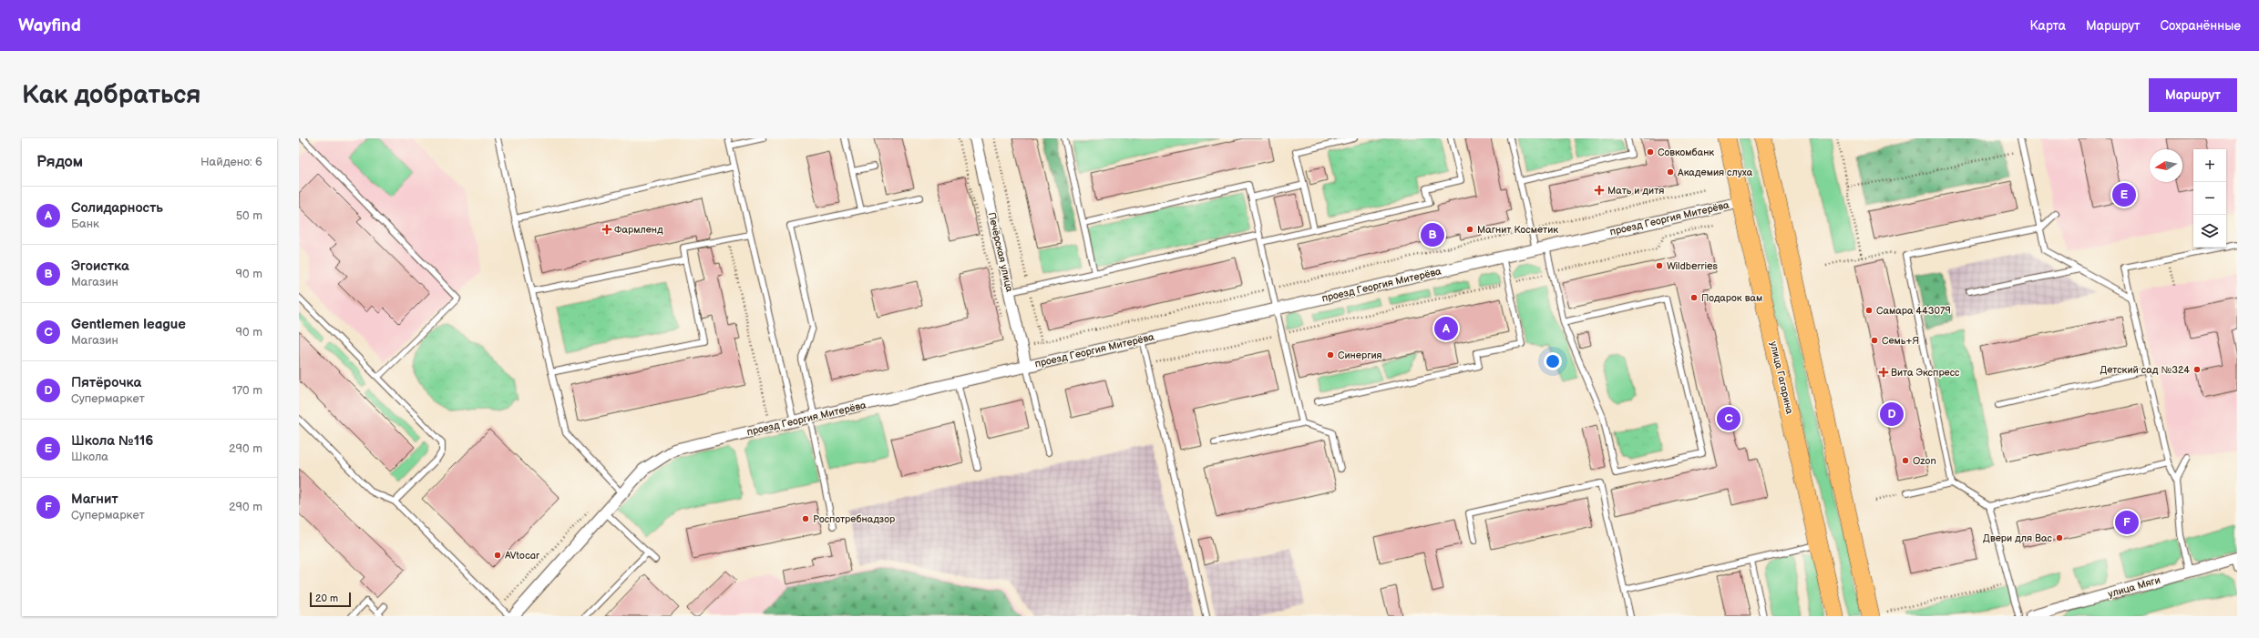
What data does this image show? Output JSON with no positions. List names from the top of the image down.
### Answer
{
  "streets": {
    "main road": ["улица Гагарина"],
    "street": ["проезд Георгия Митерёва", "Печёрская улица", "улица Мяги"]
  },
  "crossings": [
    ["проезд Георгия Митерёва", "Печёрская улица"],
    ["проезд Георгия Митерёва", "улица Гагарина"]
  ],
  "places": {
    "other": [
      "Совкомбанк",
      "Академия слуха",
      "Магнит Косметик",
      "Wildberries",
      "Подарок вам",
      "Самара 443079",
      "Семь+Я",
      "Синергия",
      "Детский сад №324",
      "Ozon",
      "Роспотребнадзор",
      "Двери для Вас",
      "AVtocar"
    ],
    "health": ["Мать и дитя", "Фармленд", "Вита Экспресс"]
  },
  "scale_bar": "20 m",
  "north": "left",
  "page": {
    "header": "Wayfind",
    "nav": ["Карта", "Маршрут", "Сохранённые"],
    "buttons": "Маршрут",
    "title": "Как добраться",
    "heading": ["Рядом", "Найдено: 6"],
    "map_buttons": ["+", "−"],
    "pins": [
      "E",
      "B",
      "A",
      "D",
      "C",
      "F"
    ],
    "list": [
      {
        "mark": "A",
        "name": "Солидарность",
        "note": "Банк",
        "value": "50 m"
      },
      {
        "mark": "B",
        "name": "Эгоистка",
        "note": "Магазин",
        "value": "90 m"
      },
      {
        "mark": "C",
        "name": "Gentlemen league",
        "note": "Магазин",
        "value": "90 m"
      },
      {
        "mark": "D",
        "name": "Пятёрочка",
        "note": "Супермаркет",
        "value": "170 m"
      },
      {
        "mark": "E",
        "name": "Школа №116",
        "note": "Школа",
        "value": "290 m"
      },
      {
        "mark": "F",
        "name": "Магнит",
        "note": "Супермаркет",
        "value": "290 m"
      }
    ],
    "scale": "20 m"
  }
}
